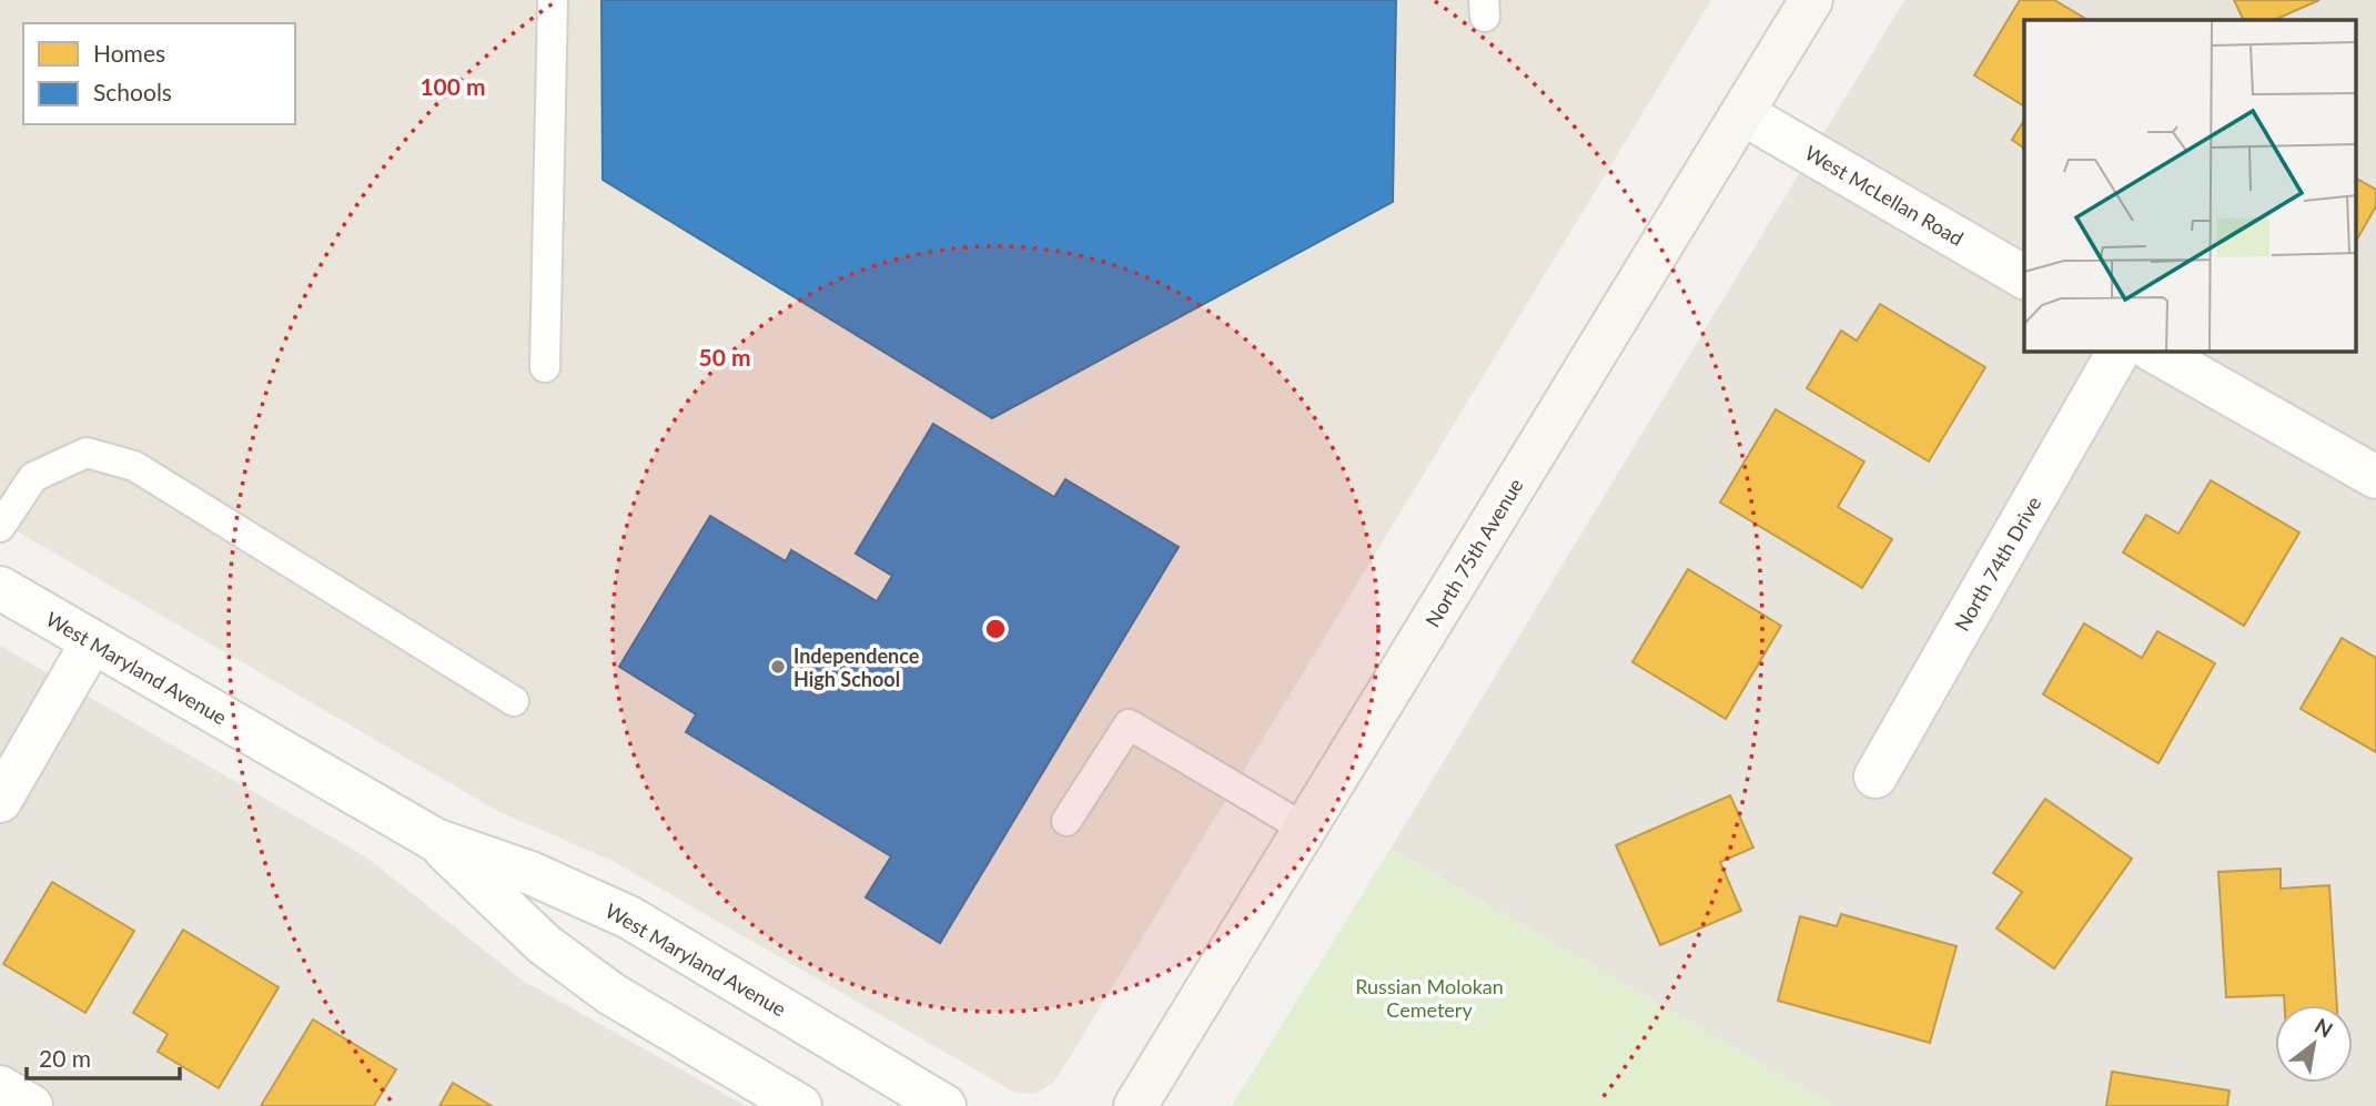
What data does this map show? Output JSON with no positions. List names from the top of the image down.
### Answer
{
  "streets": {
    "main road": ["North 75th Avenue"],
    "street": ["West McLellan Road", "North 74th Drive", "West Maryland Avenue"]
  },
  "crossings": [
    ["West McLellan Road", "North 75th Avenue"]
  ],
  "parks": ["Russian Molokan Cemetery"],
  "places": ["Independence High School"],
  "legend": ["Homes", "Schools"],
  "scale_bar": "20 m",
  "north": "top right",
  "rings": ["100 m", "50 m"]
}
